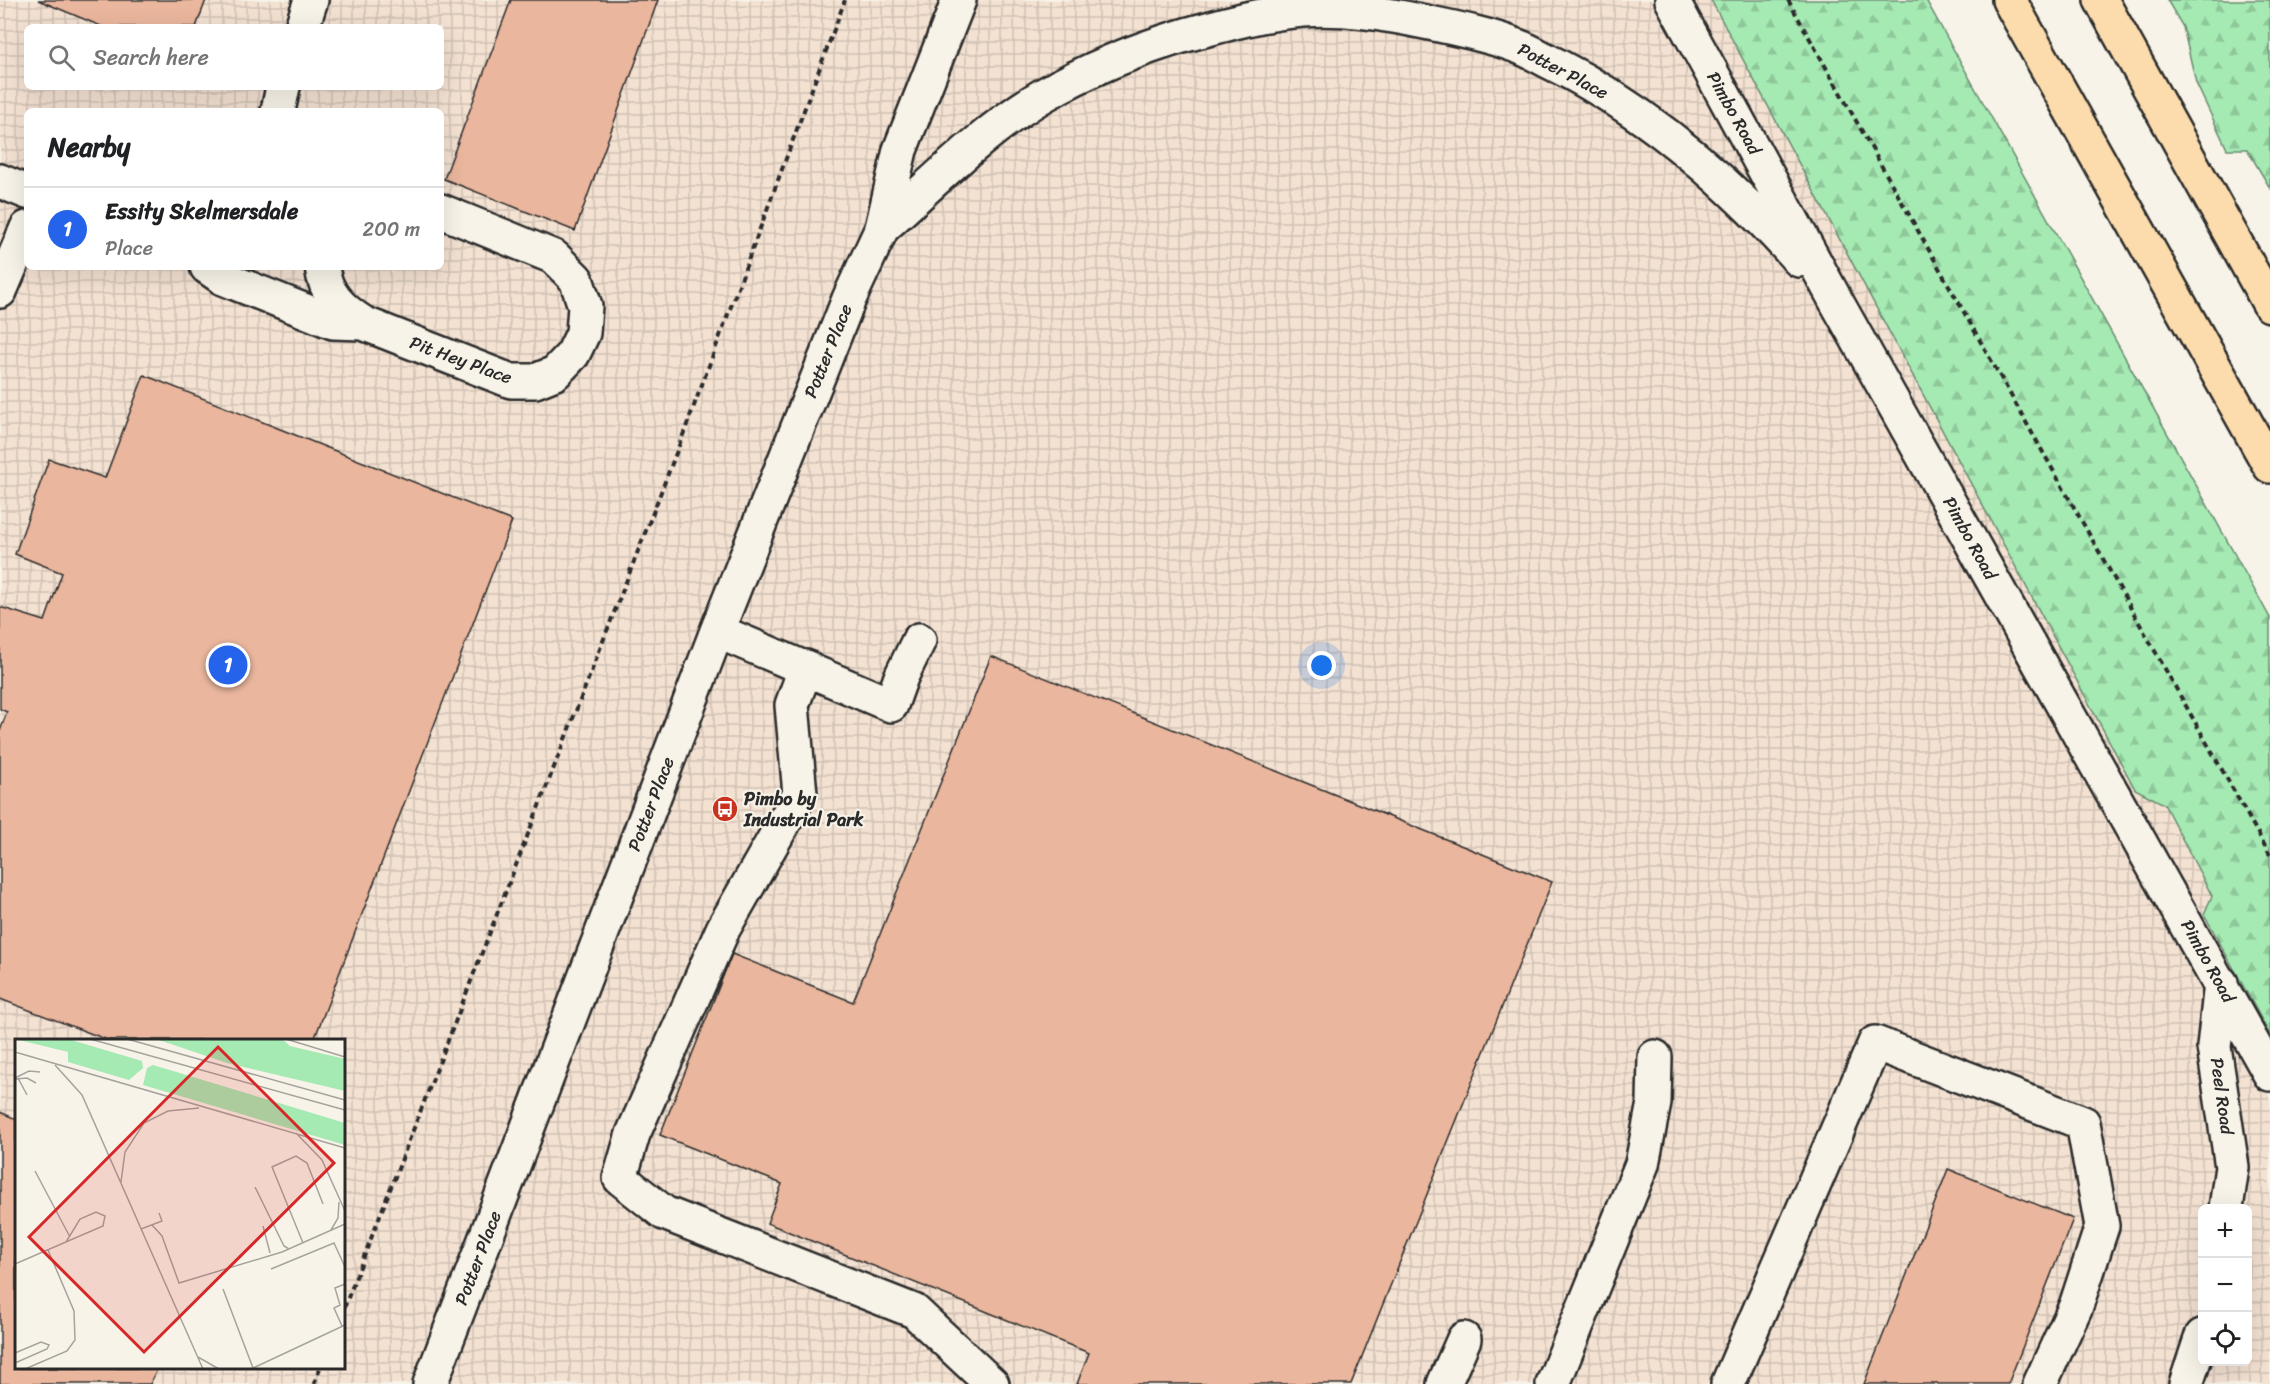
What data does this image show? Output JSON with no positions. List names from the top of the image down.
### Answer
{
  "streets": {
    "street": [
      "Potter Place",
      "Pimbo Road",
      "Pit Hey Place",
      "Peel Road"
    ]
  },
  "crossings": [
    ["Potter Place", "Pimbo Road"],
    ["Pimbo Road", "Peel Road"]
  ],
  "places": {
    "bus stop": ["Pimbo by Industrial Park"]
  },
  "page": {
    "search": "Search here",
    "heading": "Nearby",
    "list": [
      {
        "mark": "1",
        "name": "Essity Skelmersdale",
        "note": "Place",
        "value": "200 m"
      }
    ],
    "pins": "1",
    "map_buttons": ["+", "−"]
  }
}
